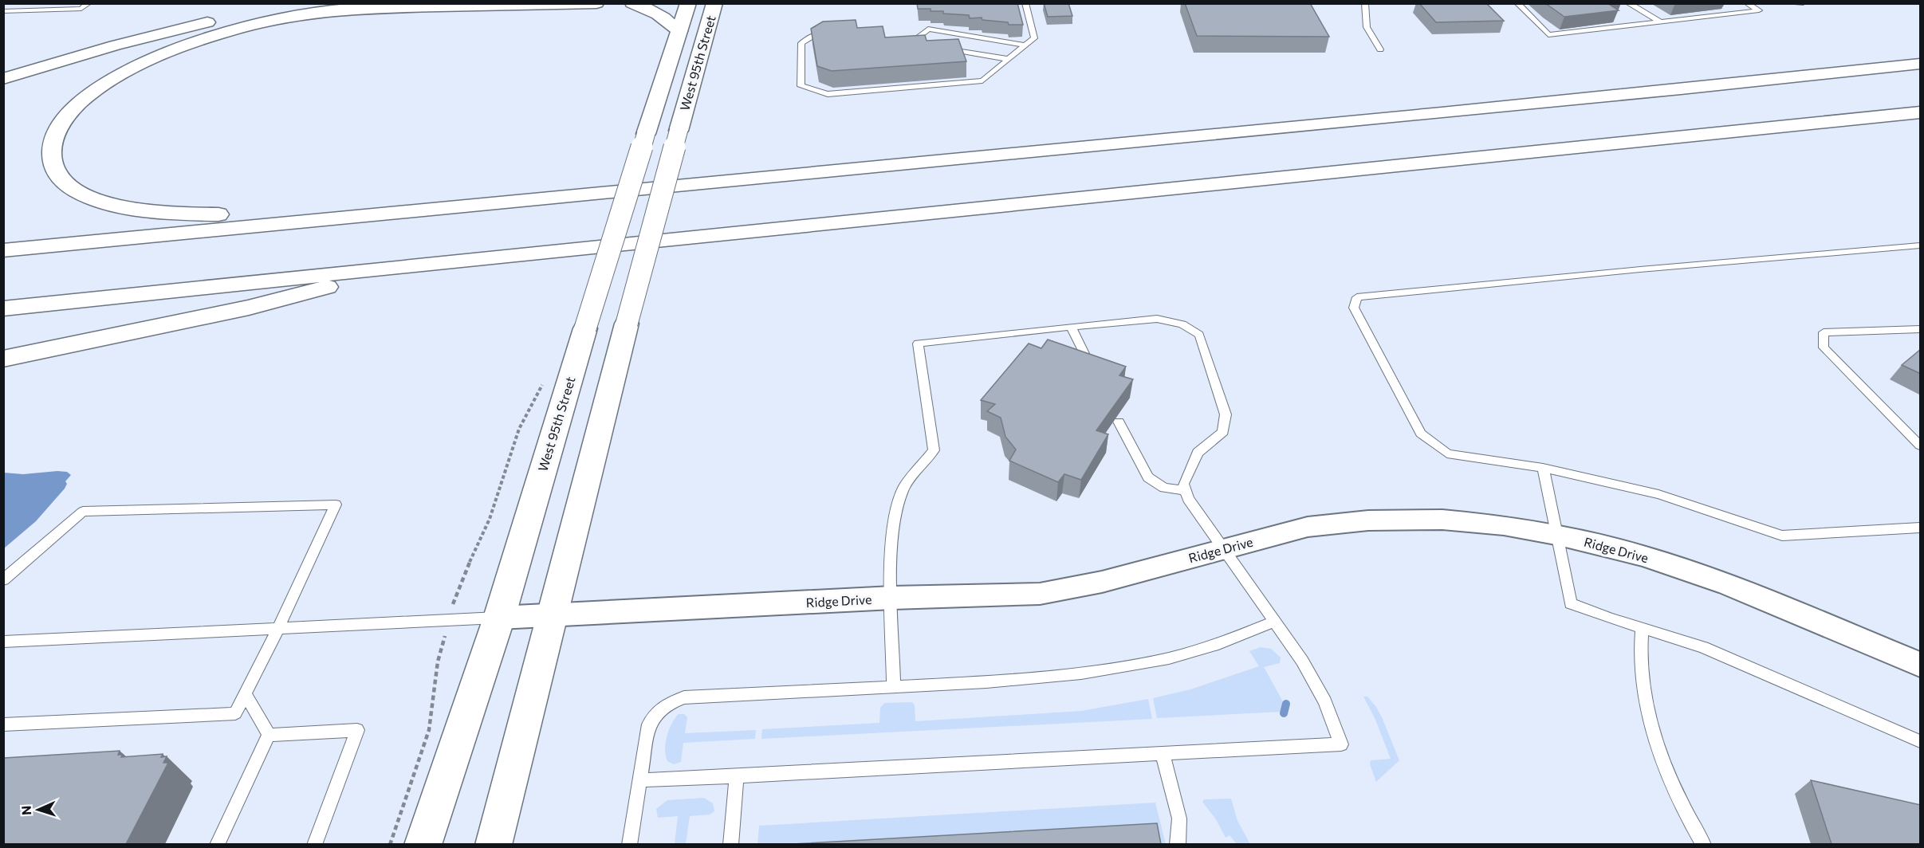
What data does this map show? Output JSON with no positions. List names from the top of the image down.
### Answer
{
  "streets": {
    "main road": ["West 95th Street"],
    "street": ["Ridge Drive"]
  },
  "crossings": [
    ["West 95th Street", "Ridge Drive"]
  ],
  "north": "left"
}
